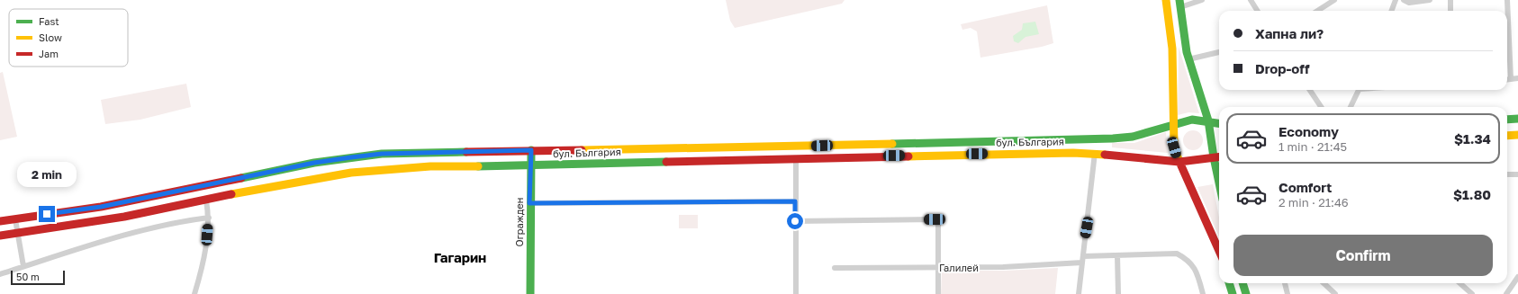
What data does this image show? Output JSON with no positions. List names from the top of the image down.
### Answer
{
  "streets": {
    "main road": ["бул. България", "Огражден"],
    "street": ["Галилей"]
  },
  "crossings": [
    ["бул. България", "Огражден"]
  ],
  "districts": ["Гагарин"],
  "legend": ["Fast", "Slow", "Jam"],
  "scale_bar": "50 m",
  "page": {
    "banner": ["Хапна ли?", "Drop-off"],
    "list": [
      {
        "name": "Economy",
        "note": "1 min · 21:45",
        "value": "$1.34"
      },
      {
        "name": "Comfort",
        "note": "2 min · 21:46",
        "value": "$1.80"
      }
    ],
    "bubble": "2 min",
    "buttons": "Confirm",
    "scale": "50 m"
  }
}
